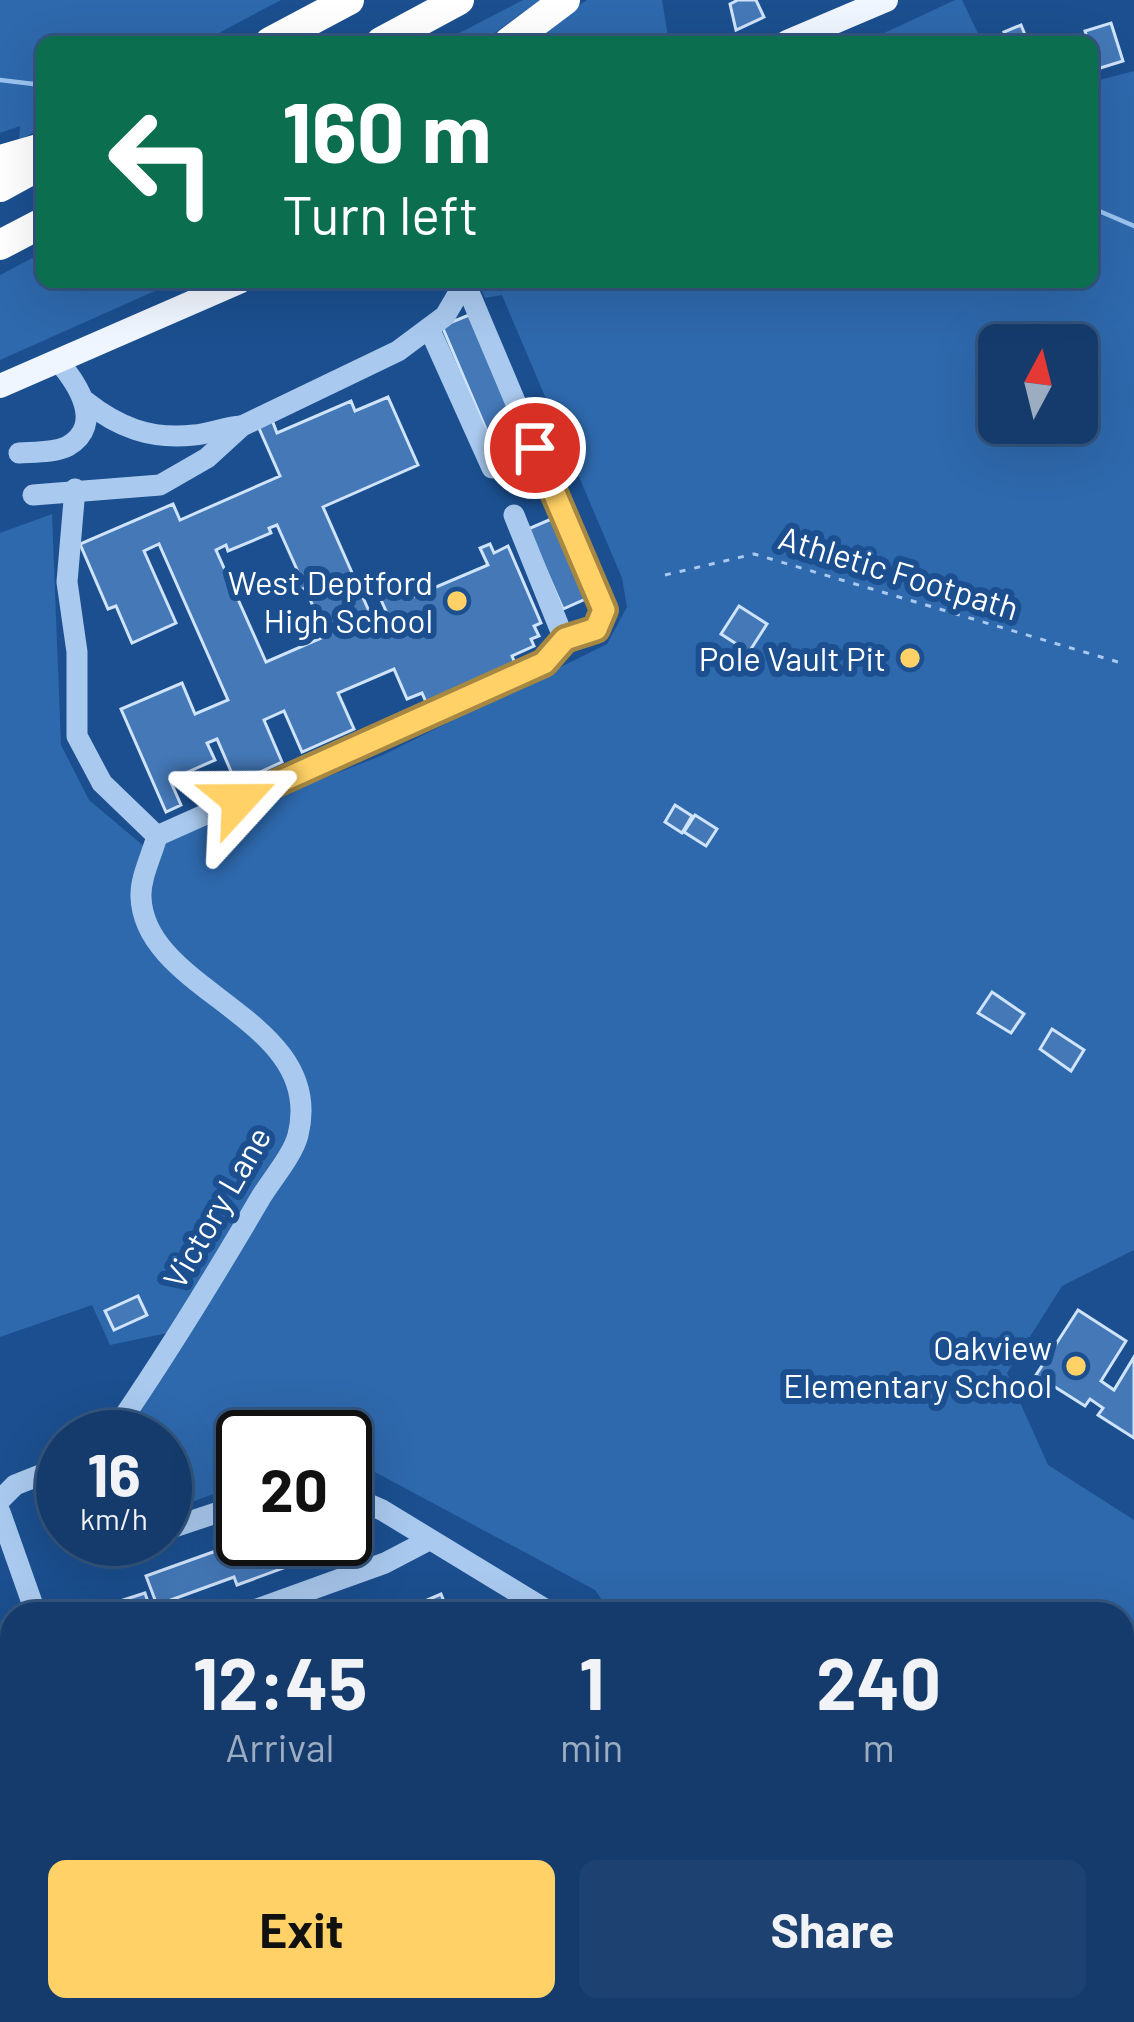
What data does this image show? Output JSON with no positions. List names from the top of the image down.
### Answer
{
  "streets": {
    "street": ["Victory Lane"],
    "path": ["Athletic Footpath"]
  },
  "places": ["West Deptford High School", "Pole Vault Pit", "Oakview Elementary School"],
  "north": "top",
  "page": {
    "turn": ["160 m", "Turn left"],
    "speed": "16 km/h",
    "limit": "20",
    "eta": [
      "12:45",
      "Arrival",
      "1",
      "min",
      "240",
      "m"
    ],
    "buttons": ["Exit", "Share"]
  }
}
